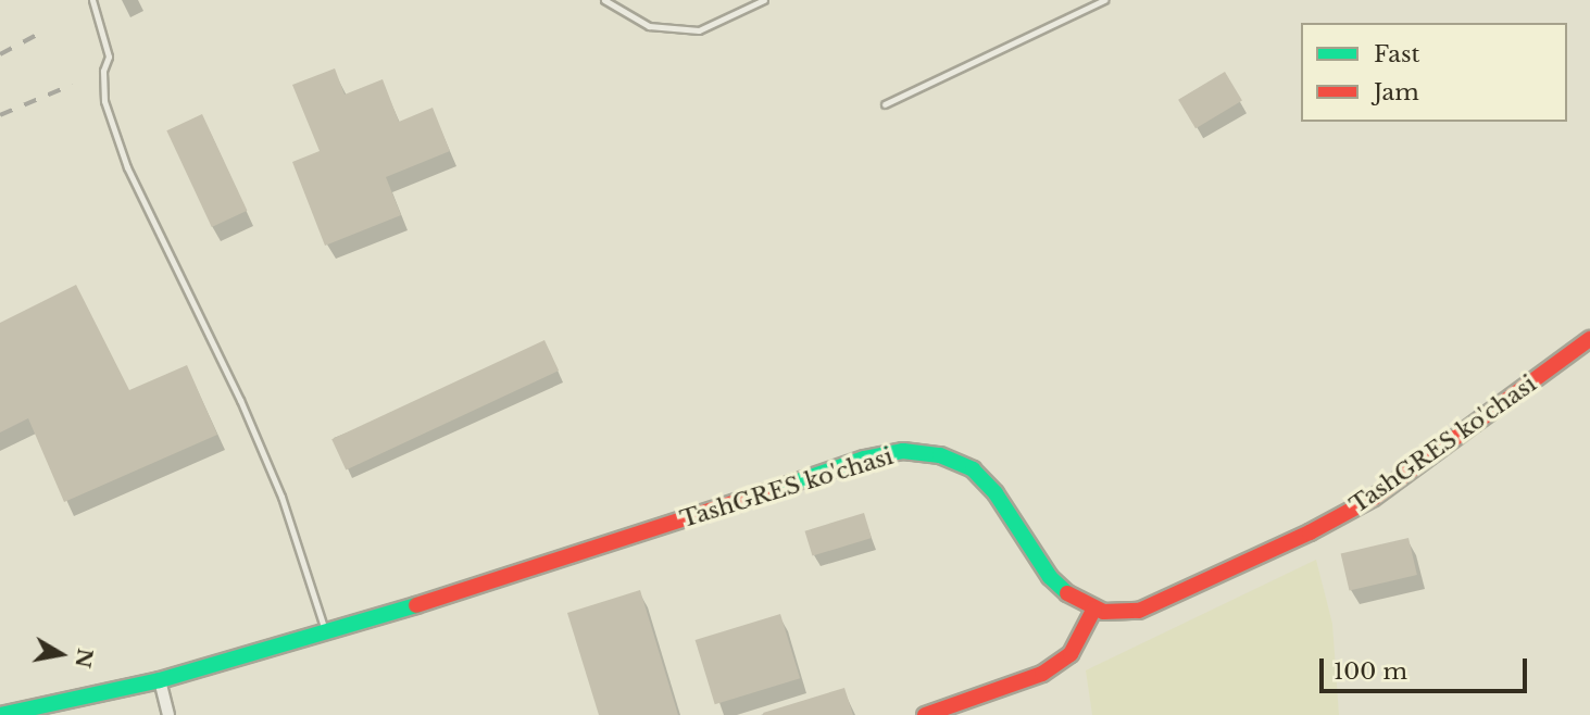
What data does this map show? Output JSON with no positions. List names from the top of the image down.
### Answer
{
  "streets": {
    "main road": ["TashGRES ko'chasi"]
  },
  "legend": ["Fast", "Jam"],
  "scale_bar": "100 m",
  "north": "right"
}
